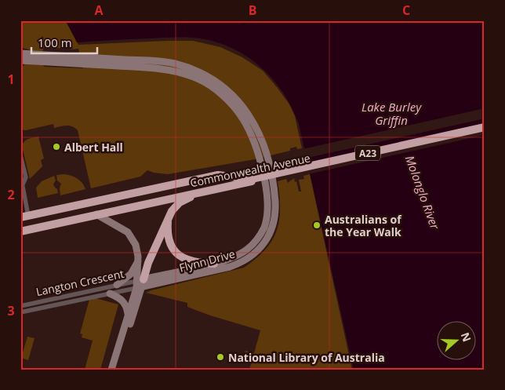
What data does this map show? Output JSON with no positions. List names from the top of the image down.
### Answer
{
  "streets": {
    "highway": ["A23", "Commonwealth Avenue"],
    "main road": ["Flynn Drive"],
    "street": ["Langton Crescent"]
  },
  "crossings": [
    ["Flynn Drive", "Langton Crescent"]
  ],
  "water": ["Lake Burley Griffin", "Molonglo River"],
  "places": ["Albert Hall", "Australians of the Year Walk", "National Library of Australia"],
  "scale_bar": "100 m",
  "north": "right",
  "grid": {
    "columns": ["A", "B", "C"],
    "rows": ["1", "2", "3"]
  }
}
